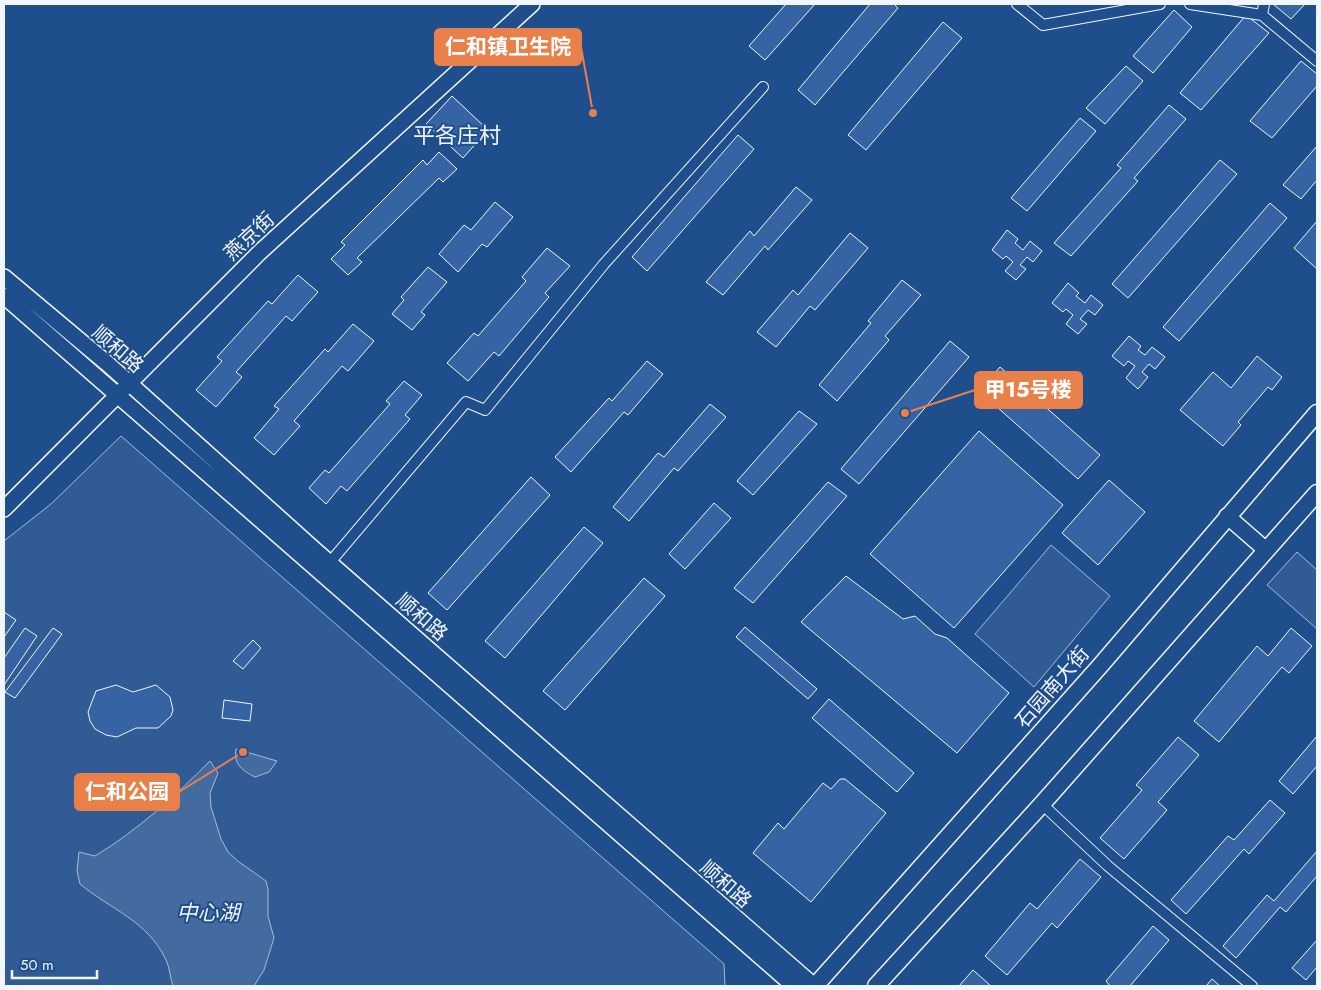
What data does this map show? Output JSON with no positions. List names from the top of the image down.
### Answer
{
  "streets": {
    "main road": ["燕京街", "顺和路", "石园南大街"]
  },
  "crossings": [
    ["燕京街", "顺和路"],
    ["顺和路", "石园南大街"]
  ],
  "districts": ["平各庄村"],
  "water": ["中心湖"],
  "places": ["仁和镇卫生院", "甲15号楼", "仁和公园"],
  "scale_bar": "50 m"
}
